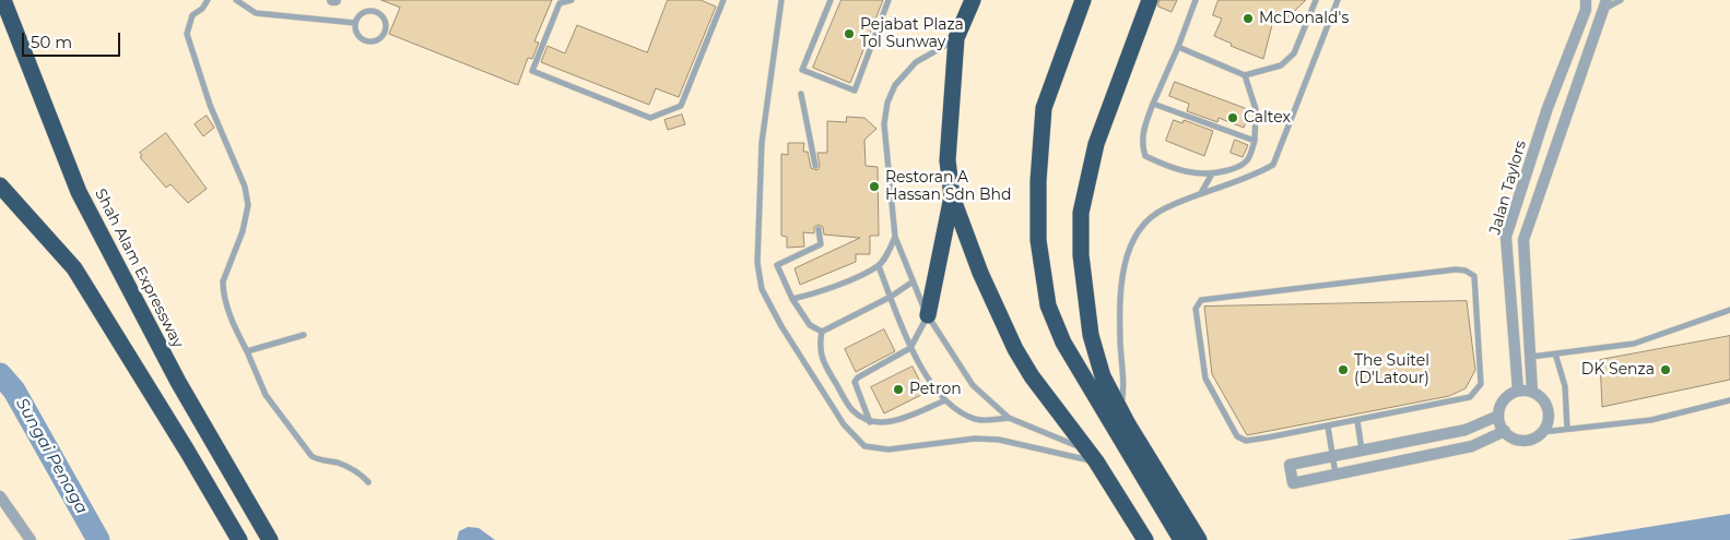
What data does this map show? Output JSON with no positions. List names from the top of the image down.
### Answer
{
  "streets": {
    "highway": ["Shah Alam Expressway"],
    "street": ["Jalan Taylors"]
  },
  "water": ["Sungai Penaga"],
  "places": [
    "McDonald's",
    "Pejabat Plaza Tol Sunway",
    "Caltex",
    "Restoran A Hassan Sdn Bhd",
    "The Suitel (D'Latour)",
    "DK Senza",
    "Petron"
  ],
  "scale_bar": "50 m"
}
